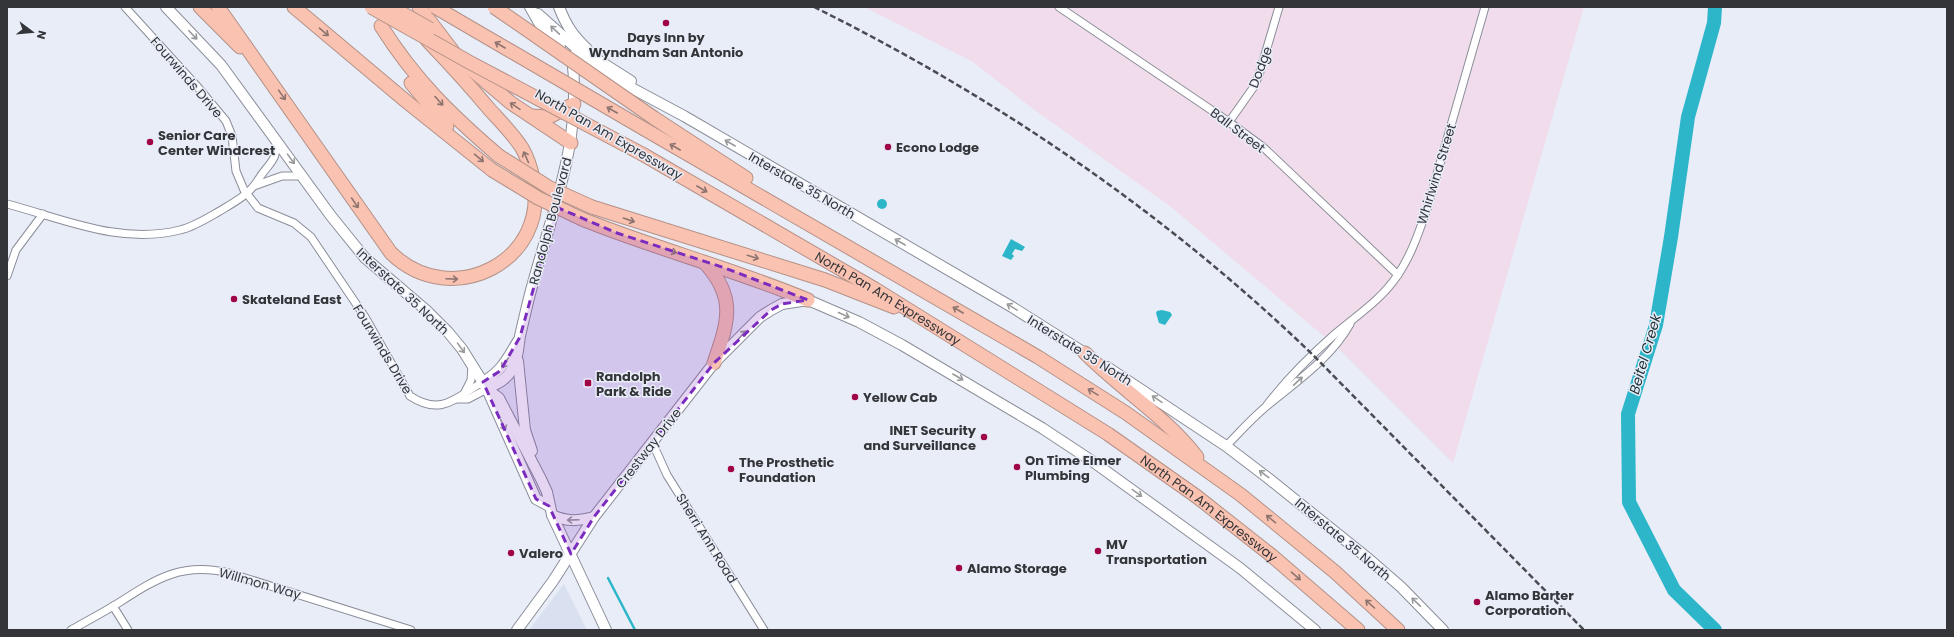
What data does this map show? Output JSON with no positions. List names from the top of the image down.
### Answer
{
  "streets": {
    "highway": ["North Pan Am Expressway"],
    "main road": ["Interstate 35 North", "Randolph Boulevard", "Crestway Drive"],
    "street": [
      "Dodge",
      "Fourwinds Drive",
      "Ball Street",
      "Whirlwind Street",
      "Sherri Ann Road",
      "Willmon Way"
    ]
  },
  "crossings": [
    ["Dodge", "Ball Street"],
    ["Fourwinds Drive", "Interstate 35 North"],
    ["Fourwinds Drive", "Randolph Boulevard"],
    ["Ball Street", "Whirlwind Street"],
    ["Whirlwind Street", "Interstate 35 North"],
    ["Interstate 35 North", "Randolph Boulevard"],
    ["Crestway Drive", "Sherri Ann Road"]
  ],
  "water": ["Beitel Creek"],
  "places": {
    "other": [
      "Days Inn by Wyndham San Antonio",
      "Senior Care Center Windcrest",
      "Econo Lodge",
      "Skateland East",
      "Yellow Cab",
      "INET Security and Surveillance",
      "On Time Elmer Plumbing",
      "The Prosthetic Foundation",
      "MV Transportation",
      "Valero",
      "Alamo Storage",
      "Alamo Barter Corporation"
    ],
    "transit": ["Randolph Park & Ride"]
  },
  "north": "right"
}
